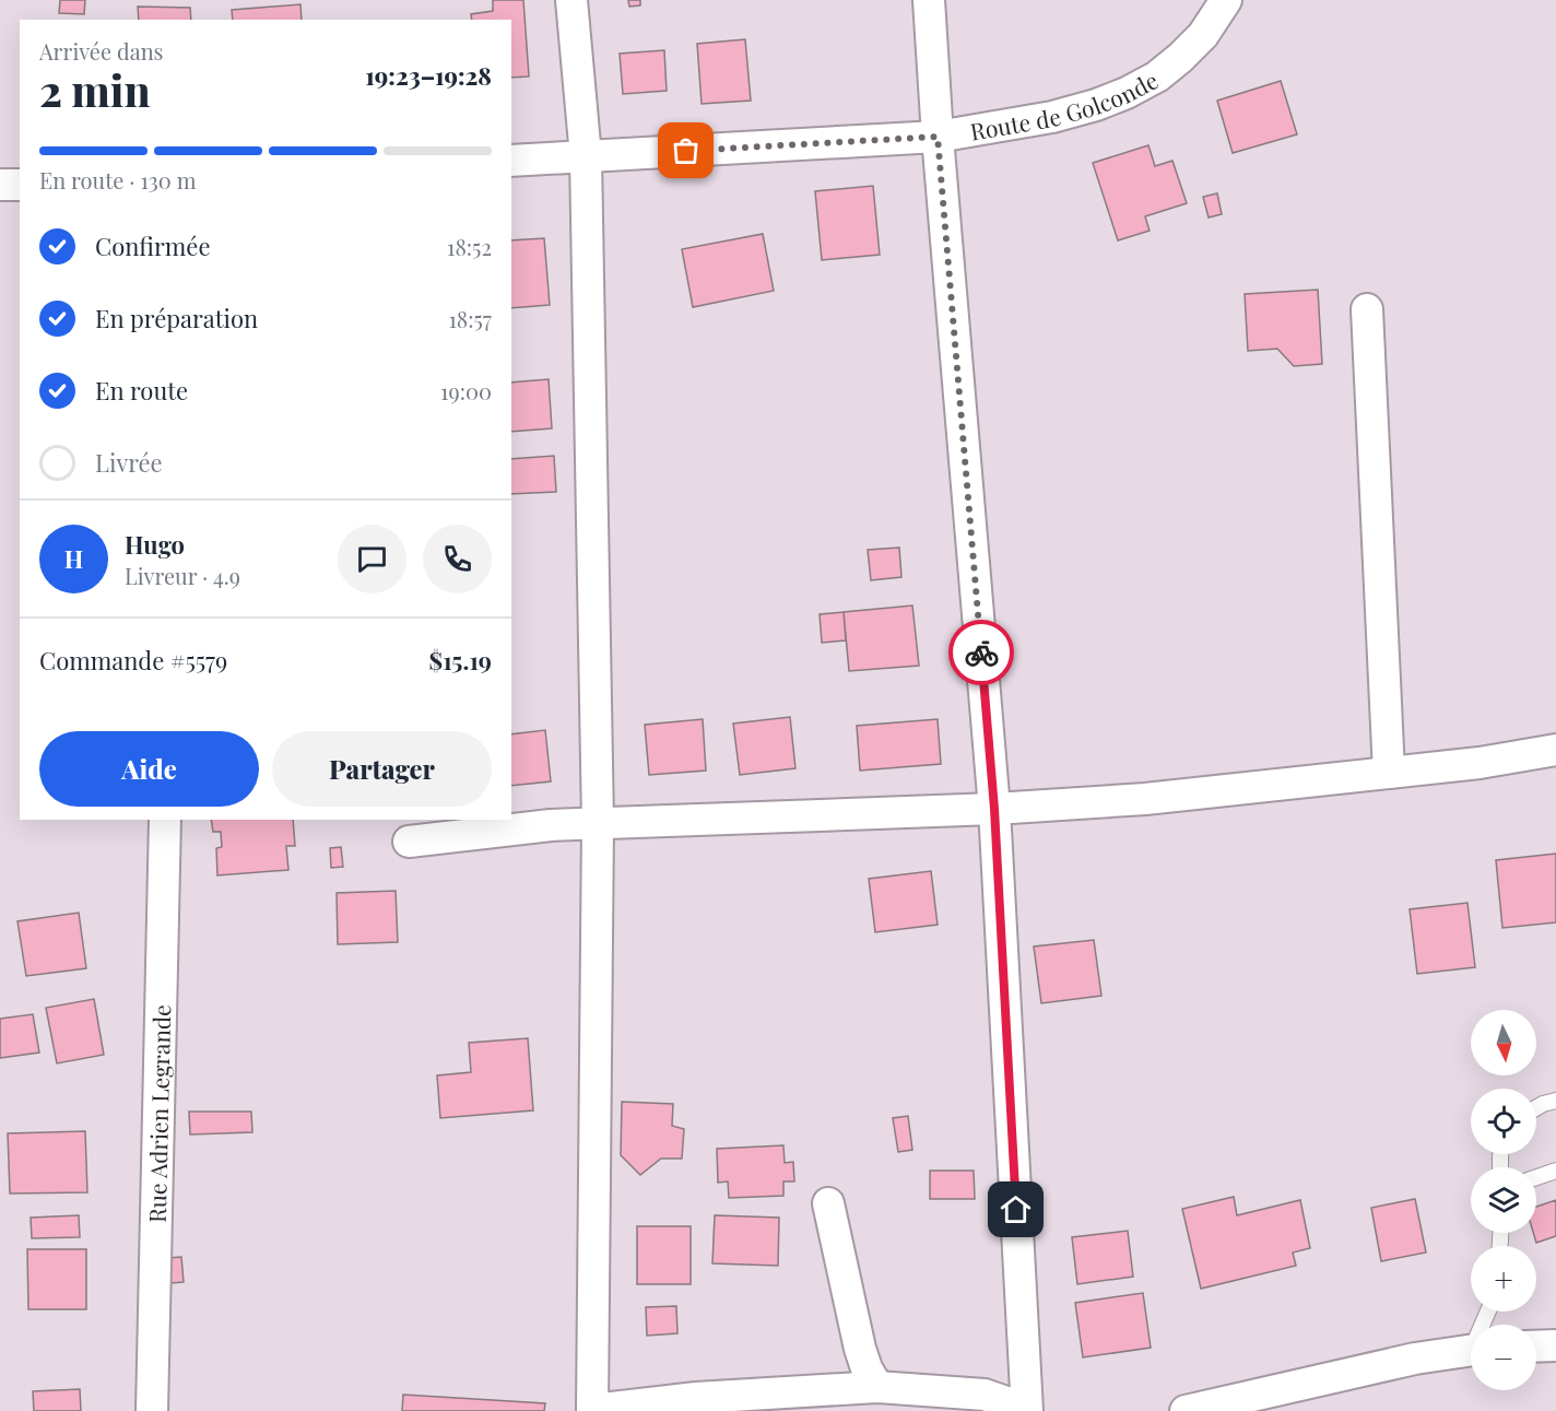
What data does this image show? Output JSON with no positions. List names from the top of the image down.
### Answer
{
  "streets": {
    "street": ["Route de Golconde", "Rue Adrien Legrande"]
  },
  "north": "bottom",
  "page": {
    "heading": ["2 min", "Arrivée dans", "19:23–19:28"],
    "panel": [
      "Hugo",
      "Livreur · 4.9",
      "Commande #5579",
      "$15.19"
    ],
    "bar": "En route · 130 m",
    "list": [
      ["Confirmée", "18:52"],
      ["En préparation", "18:57"],
      ["En route", "19:00"],
      "Livrée"
    ],
    "round": "H",
    "buttons": ["Aide", "Partager"],
    "map_buttons": ["+", "−"]
  }
}
